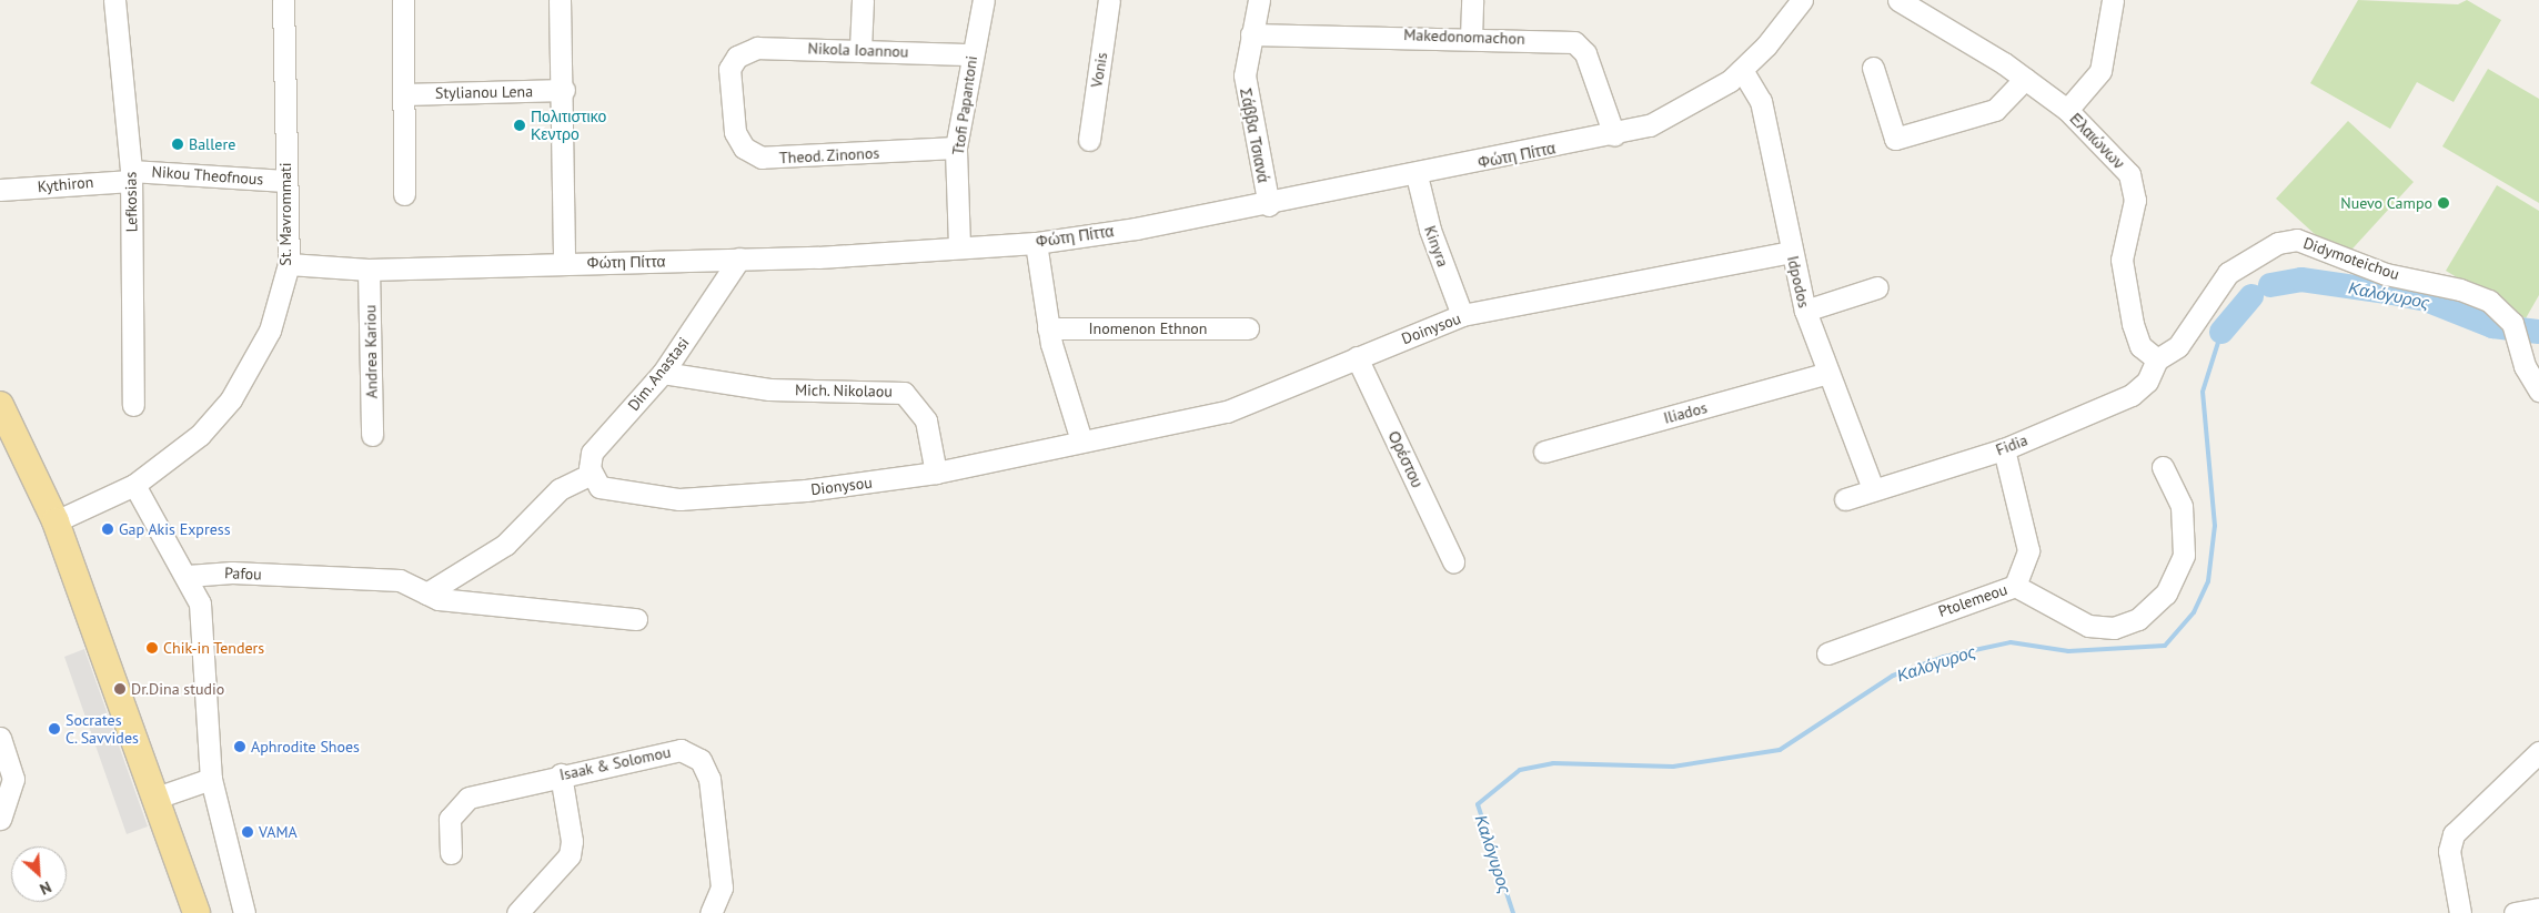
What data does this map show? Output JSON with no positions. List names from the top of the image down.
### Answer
{
  "streets": {
    "street": [
      "Makedonomachon",
      "Nikola Ioannou",
      "Vonis",
      "Stylianou Lena",
      "Ttofi Papantoni",
      "Σάββα Τσιανά",
      "Ελαιώνων",
      "Theod. Zinonos",
      "Φώτη Πίττα",
      "Nikou Theofnous",
      "Kythiron",
      "Lefkosias",
      "St. Mavrommati",
      "Kinyra",
      "Didymoteichou",
      "Idpodos",
      "Inomenon Ethnon",
      "Doinysou",
      "Andrea Kariou",
      "Dim. Anastasi",
      "Mich. Nikolaou",
      "Iliados",
      "Fidia",
      "Ορέστου",
      "Dionysou",
      "Pafou",
      "Ptolemeou",
      "Isaak & Solomou"
    ]
  },
  "crossings": [
    ["Makedonomachon", "Σάββα Τσιανά"],
    ["Makedonomachon", "Φώτη Πίττα"],
    ["Nikola Ioannou", "Ttofi Papantoni"],
    ["Nikola Ioannou", "Theod. Zinonos"],
    ["Ttofi Papantoni", "Theod. Zinonos"],
    ["Ttofi Papantoni", "Φώτη Πίττα"],
    ["Σάββα Τσιανά", "Φώτη Πίττα"],
    ["Ελαιώνων", "Didymoteichou"],
    ["Ελαιώνων", "Fidia"],
    ["Φώτη Πίττα", "St. Mavrommati"],
    ["Φώτη Πίττα", "Kinyra"],
    ["Φώτη Πίττα", "Idpodos"],
    ["Φώτη Πίττα", "Andrea Kariou"],
    ["Φώτη Πίττα", "Dim. Anastasi"],
    ["Nikou Theofnous", "Kythiron"],
    ["Nikou Theofnous", "Lefkosias"],
    ["Nikou Theofnous", "St. Mavrommati"],
    ["Kythiron", "Lefkosias"],
    ["Kinyra", "Doinysou"],
    ["Didymoteichou", "Fidia"],
    ["Idpodos", "Doinysou"],
    ["Idpodos", "Iliados"],
    ["Idpodos", "Fidia"],
    ["Doinysou", "Ορέστου"],
    ["Doinysou", "Dionysou"],
    ["Dim. Anastasi", "Mich. Nikolaou"],
    ["Dim. Anastasi", "Dionysou"],
    ["Mich. Nikolaou", "Dionysou"],
    ["Fidia", "Ptolemeou"]
  ],
  "water": ["Καλόγυρος"],
  "places": [
    "Πολιτιστικο Κεντρο",
    "Ballere",
    "Nuevo Campo",
    "Gap Akis Express",
    "Chik-in Tenders",
    "Dr.Dina studio",
    "Socrates C. Savvides",
    "Aphrodite Shoes",
    "VAMA"
  ],
  "north": "bottom right"
}
